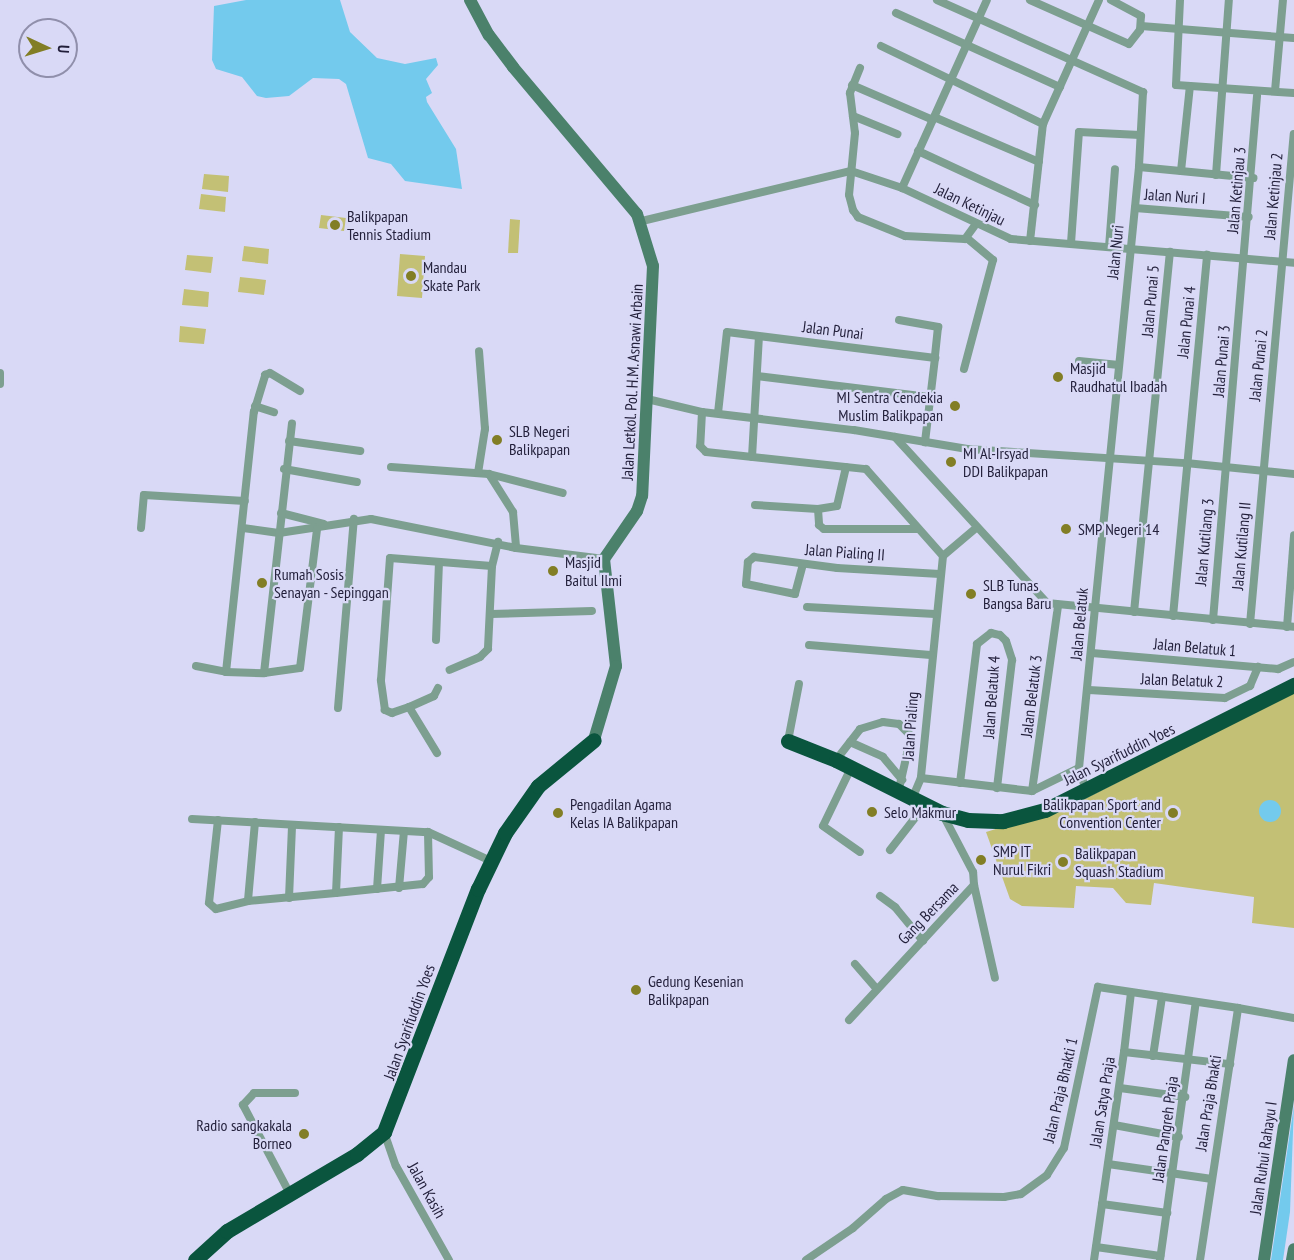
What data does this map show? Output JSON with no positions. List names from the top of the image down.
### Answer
{
  "streets": {
    "highway": ["Jalan Syarifuddin Yoes"],
    "street": [
      "Jalan Ketinjau 3",
      "Jalan Nuri I",
      "Jalan Ketinjau 2",
      "Jalan Ketinjau",
      "Jalan Nuri",
      "Jalan Punai 5",
      "Jalan Punai 4",
      "Jalan Punai",
      "Jalan Punai 3",
      "Jalan Punai 2",
      "Jalan Letkol. Pol. H.M. Asnawi Arbain",
      "Jalan Kutilang 3",
      "Jalan Kutilang II",
      "Jalan Pialing II",
      "Jalan Belatuk",
      "Jalan Belatuk 1",
      "Jalan Belatuk 2",
      "Jalan Belatuk 3",
      "Jalan Belatuk 4",
      "Jalan Pialing",
      "Gang Bersama",
      "Jalan Praja Bhakti 1",
      "Jalan Satya Praja",
      "Jalan Praja Bhakti",
      "Jalan Pangreh Praja",
      "Jalan Ruhui Rahayu I",
      "Jalan Kasih"
    ]
  },
  "crossings": [
    ["Jalan Ketinjau 3", "Jalan Nuri I"],
    ["Jalan Ketinjau 3", "Jalan Ketinjau"],
    ["Jalan Ketinjau 3", "Jalan Punai 3"],
    ["Jalan Nuri I", "Jalan Nuri"],
    ["Jalan Ketinjau 2", "Jalan Ketinjau"],
    ["Jalan Ketinjau 2", "Jalan Punai 2"],
    ["Jalan Ketinjau", "Jalan Nuri"],
    ["Jalan Ketinjau", "Jalan Punai 5"],
    ["Jalan Ketinjau", "Jalan Punai 4"],
    ["Jalan Ketinjau", "Jalan Punai 3"],
    ["Jalan Ketinjau", "Jalan Punai 2"],
    ["Jalan Nuri", "Jalan Belatuk"],
    ["Jalan Punai 3", "Jalan Kutilang 3"],
    ["Jalan Punai 2", "Jalan Kutilang II"],
    ["Jalan Pialing II", "Jalan Pialing"],
    ["Jalan Belatuk", "Jalan Belatuk 1"],
    ["Jalan Belatuk", "Jalan Belatuk 2"],
    ["Jalan Belatuk", "Jalan Syarifuddin Yoes"],
    ["Jalan Belatuk 1", "Jalan Belatuk 2"],
    ["Jalan Belatuk 3", "Jalan Pialing"],
    ["Jalan Belatuk 4", "Jalan Pialing"],
    ["Jalan Syarifuddin Yoes", "Gang Bersama"],
    ["Jalan Syarifuddin Yoes", "Jalan Kasih"],
    ["Jalan Praja Bhakti 1", "Jalan Praja Bhakti"],
    ["Jalan Praja Bhakti 1", "Jalan Pangreh Praja"],
    ["Jalan Satya Praja", "Jalan Praja Bhakti"],
    ["Jalan Satya Praja", "Jalan Pangreh Praja"]
  ],
  "places": [
    "Balikpapan Tennis Stadium",
    "Mandau Skate Park",
    "Masjid Raudhatul Ibadah",
    "MI Sentra Cendekia Muslim Balikpapan",
    "SLB Negeri Balikpapan",
    "MI Al-Irsyad DDI Balikpapan",
    "SMP Negeri 14",
    "Masjid Baitul Ilmi",
    "Rumah Sosis Senayan - Sepinggan",
    "SLB Tunas Bangsa Baru",
    "Selo Makmur",
    "Pengadilan Agama Kelas IA Balikpapan",
    "Balikpapan Sport and Convention Center",
    "SMP IT Nurul Fikri",
    "Balikpapan Squash Stadium",
    "Gedung Kesenian Balikpapan",
    "Radio sangkakala Borneo"
  ],
  "north": "right"
}
